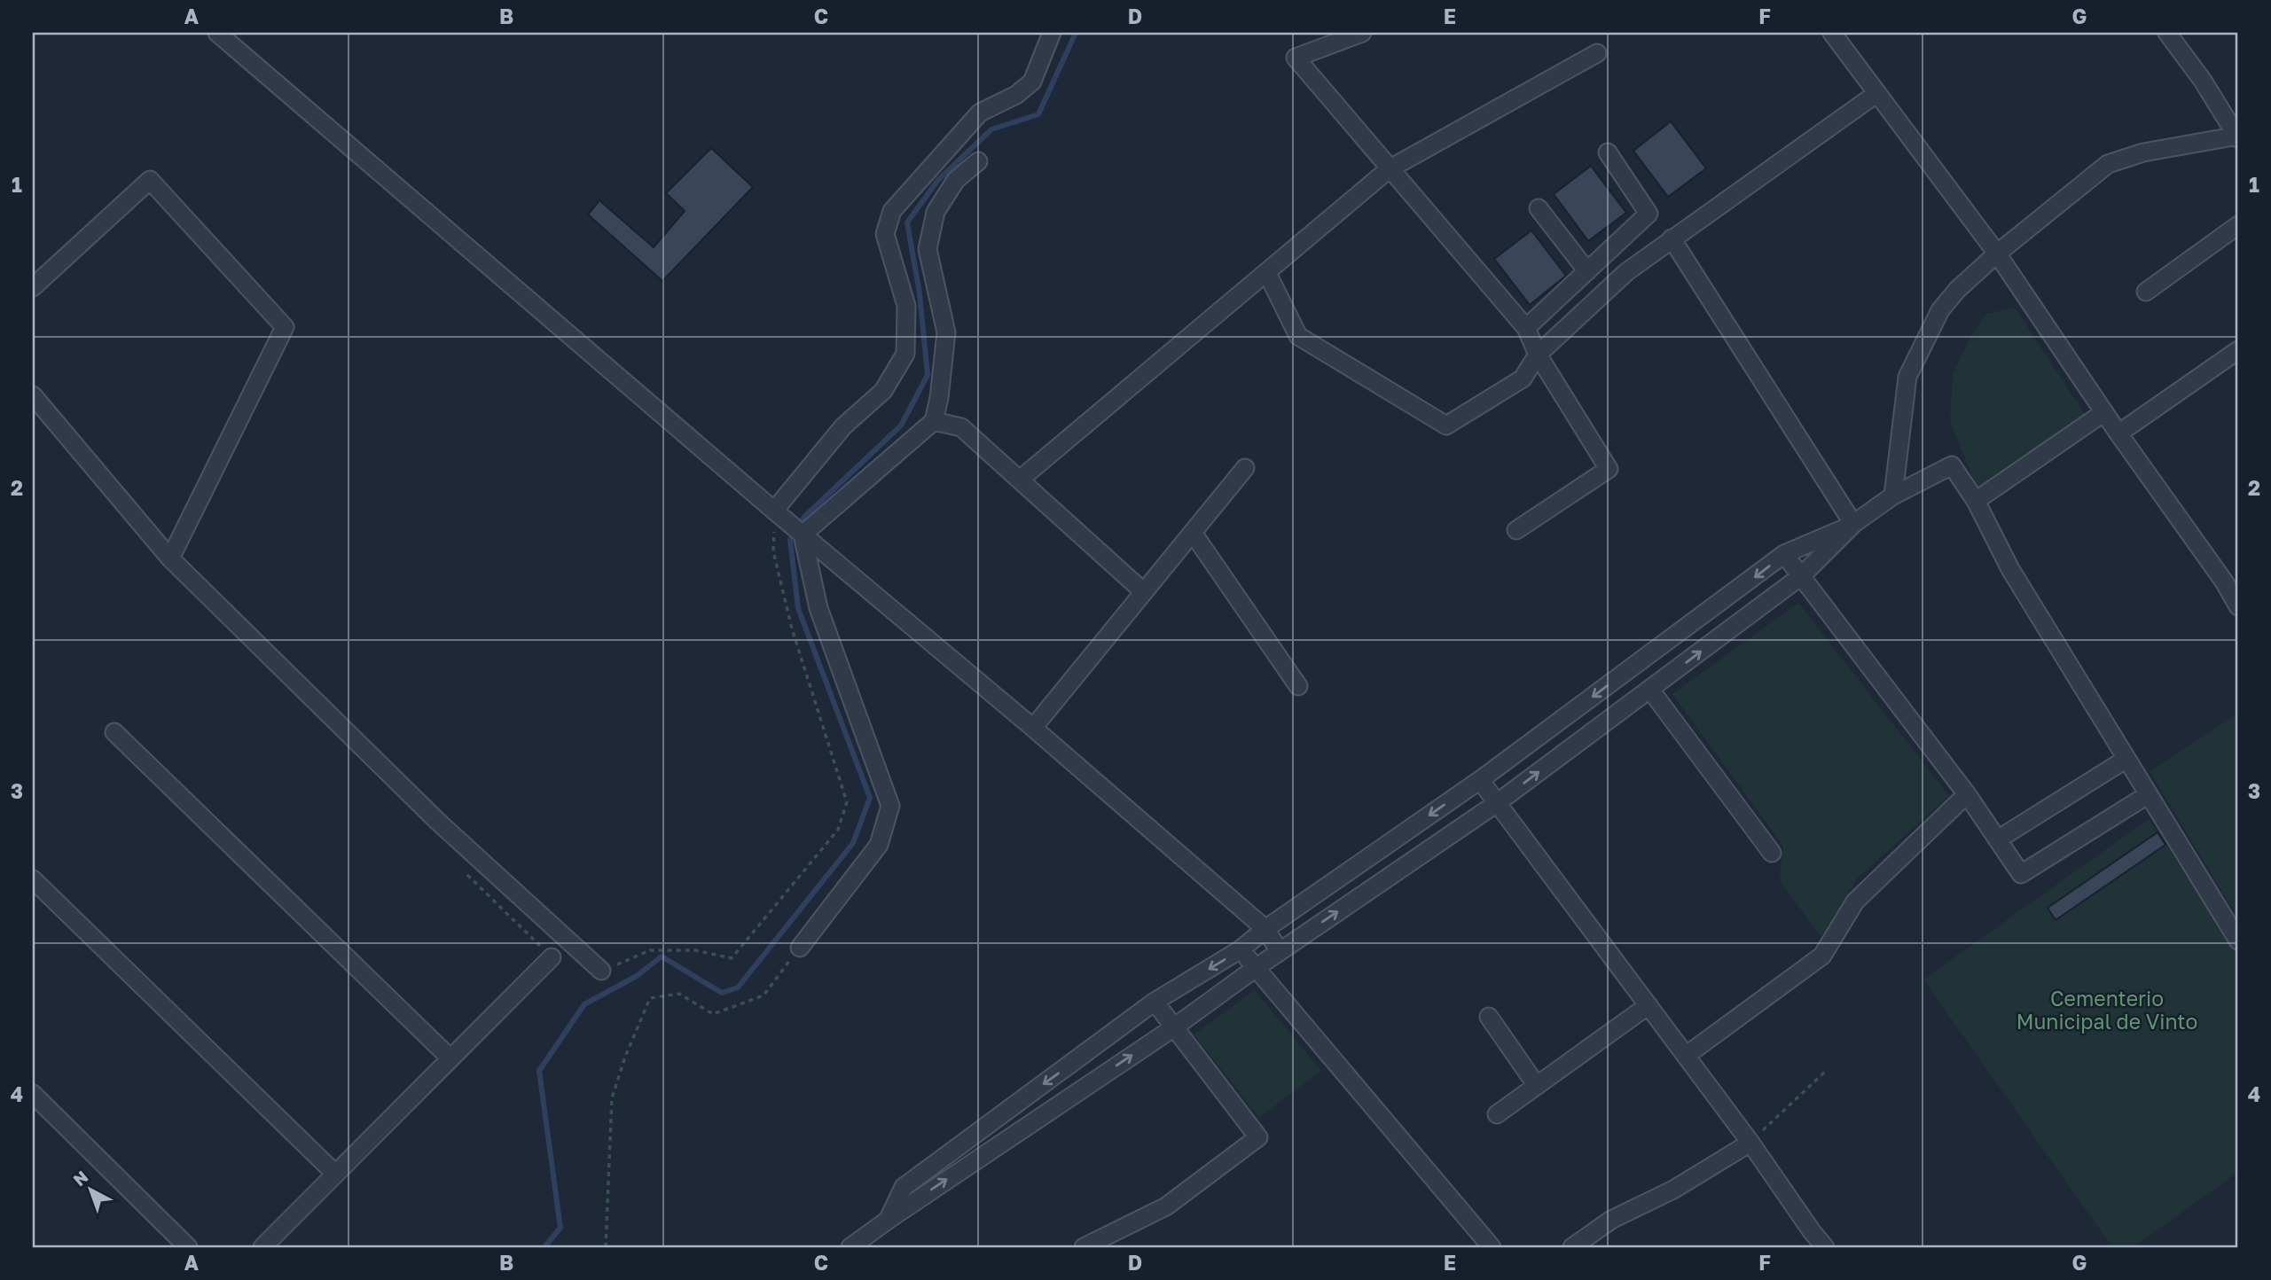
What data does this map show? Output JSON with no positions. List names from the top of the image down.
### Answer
{
  "parks": ["Cementerio Municipal de Vinto"],
  "north": "top left",
  "grid": {
    "columns": [
      "A",
      "B",
      "C",
      "D",
      "E",
      "F",
      "G"
    ],
    "rows": [
      "1",
      "2",
      "3",
      "4"
    ]
  }
}
